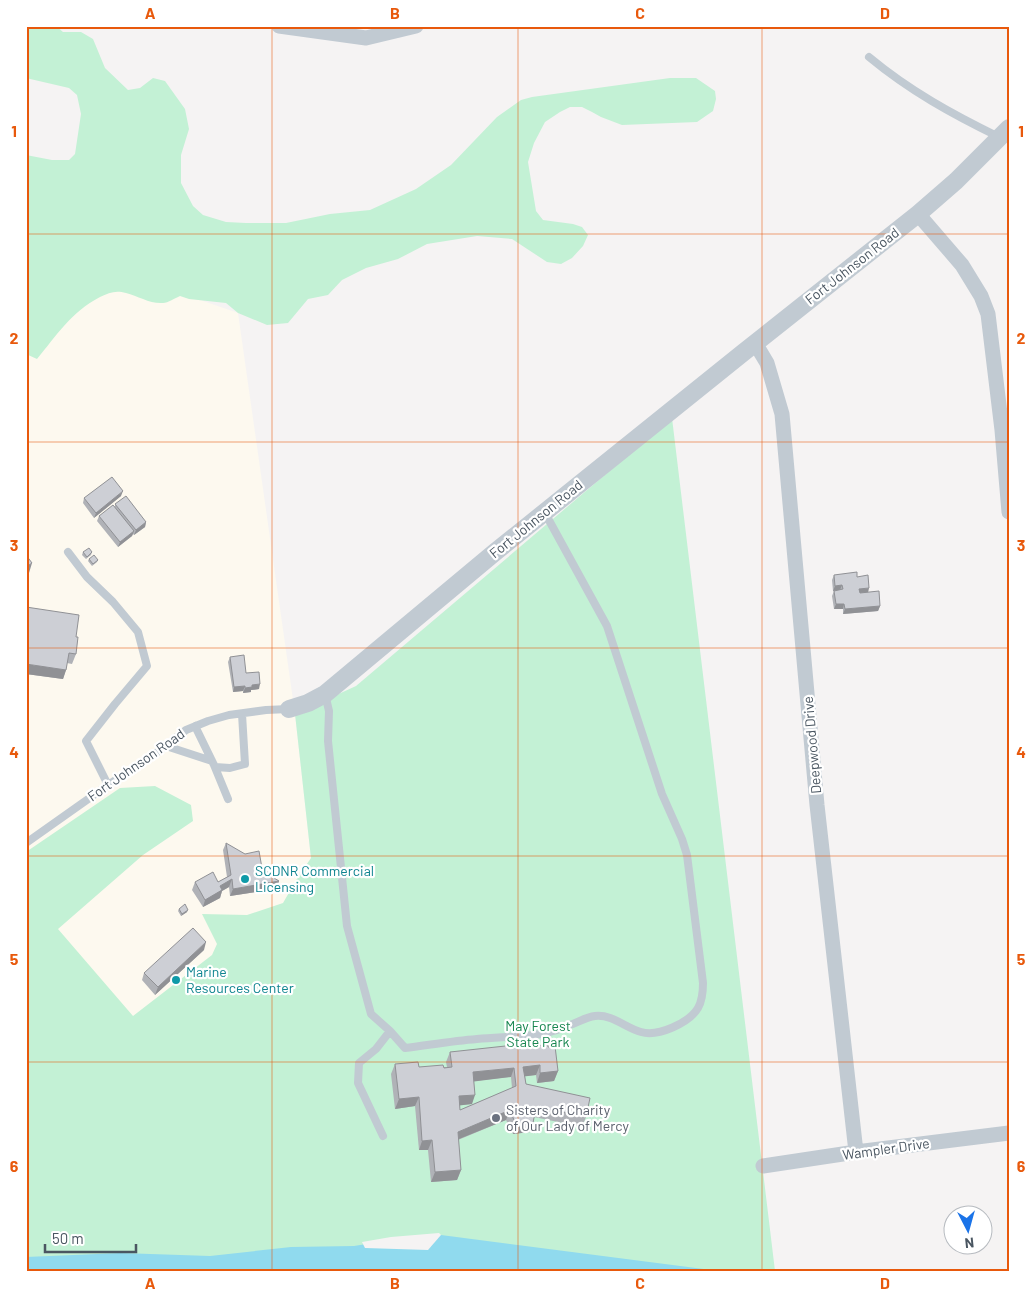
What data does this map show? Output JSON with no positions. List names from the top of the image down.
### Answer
{
  "streets": {
    "street": ["Fort Johnson Road", "Deepwood Drive", "Wampler Drive"]
  },
  "crossings": [
    ["Fort Johnson Road", "Deepwood Drive"],
    ["Deepwood Drive", "Wampler Drive"]
  ],
  "parks": ["May Forest State Park"],
  "places": ["SCDNR Commercial Licensing", "Marine Resources Center", "Sisters of Charity of Our Lady of Mercy"],
  "scale_bar": "50 m",
  "north": "bottom",
  "grid": {
    "columns": [
      "A",
      "B",
      "C",
      "D"
    ],
    "rows": [
      "1",
      "2",
      "3",
      "4",
      "5",
      "6"
    ]
  }
}
